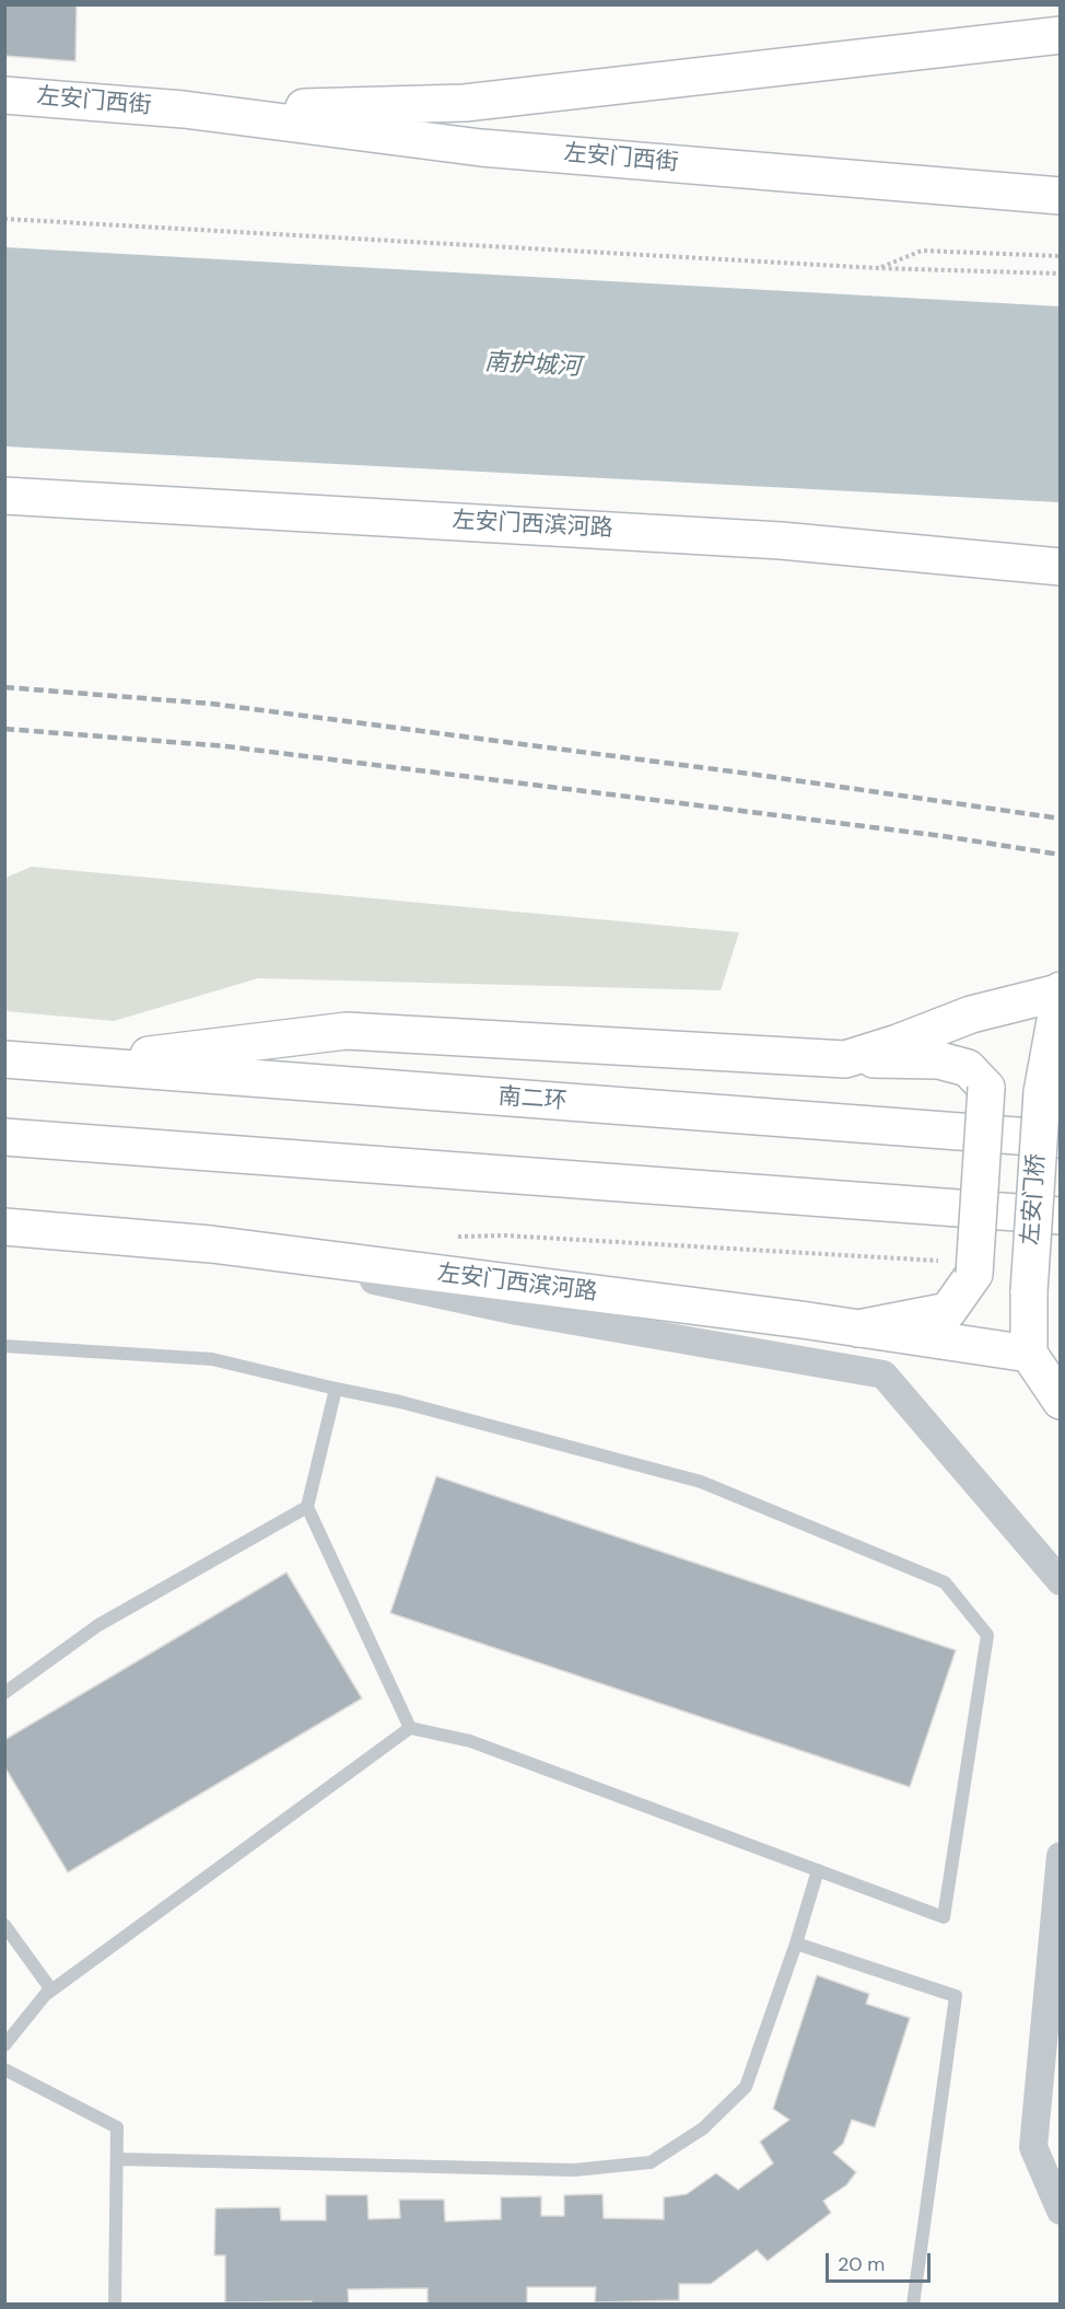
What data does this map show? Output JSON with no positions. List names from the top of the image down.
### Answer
{
  "streets": {
    "main road": [
      "左安门西街",
      "左安门西滨河路",
      "南二环",
      "左安门桥"
    ]
  },
  "crossings": [
    ["左安门西滨河路", "左安门桥"]
  ],
  "water": ["南护城河"],
  "scale_bar": "20 m"
}
